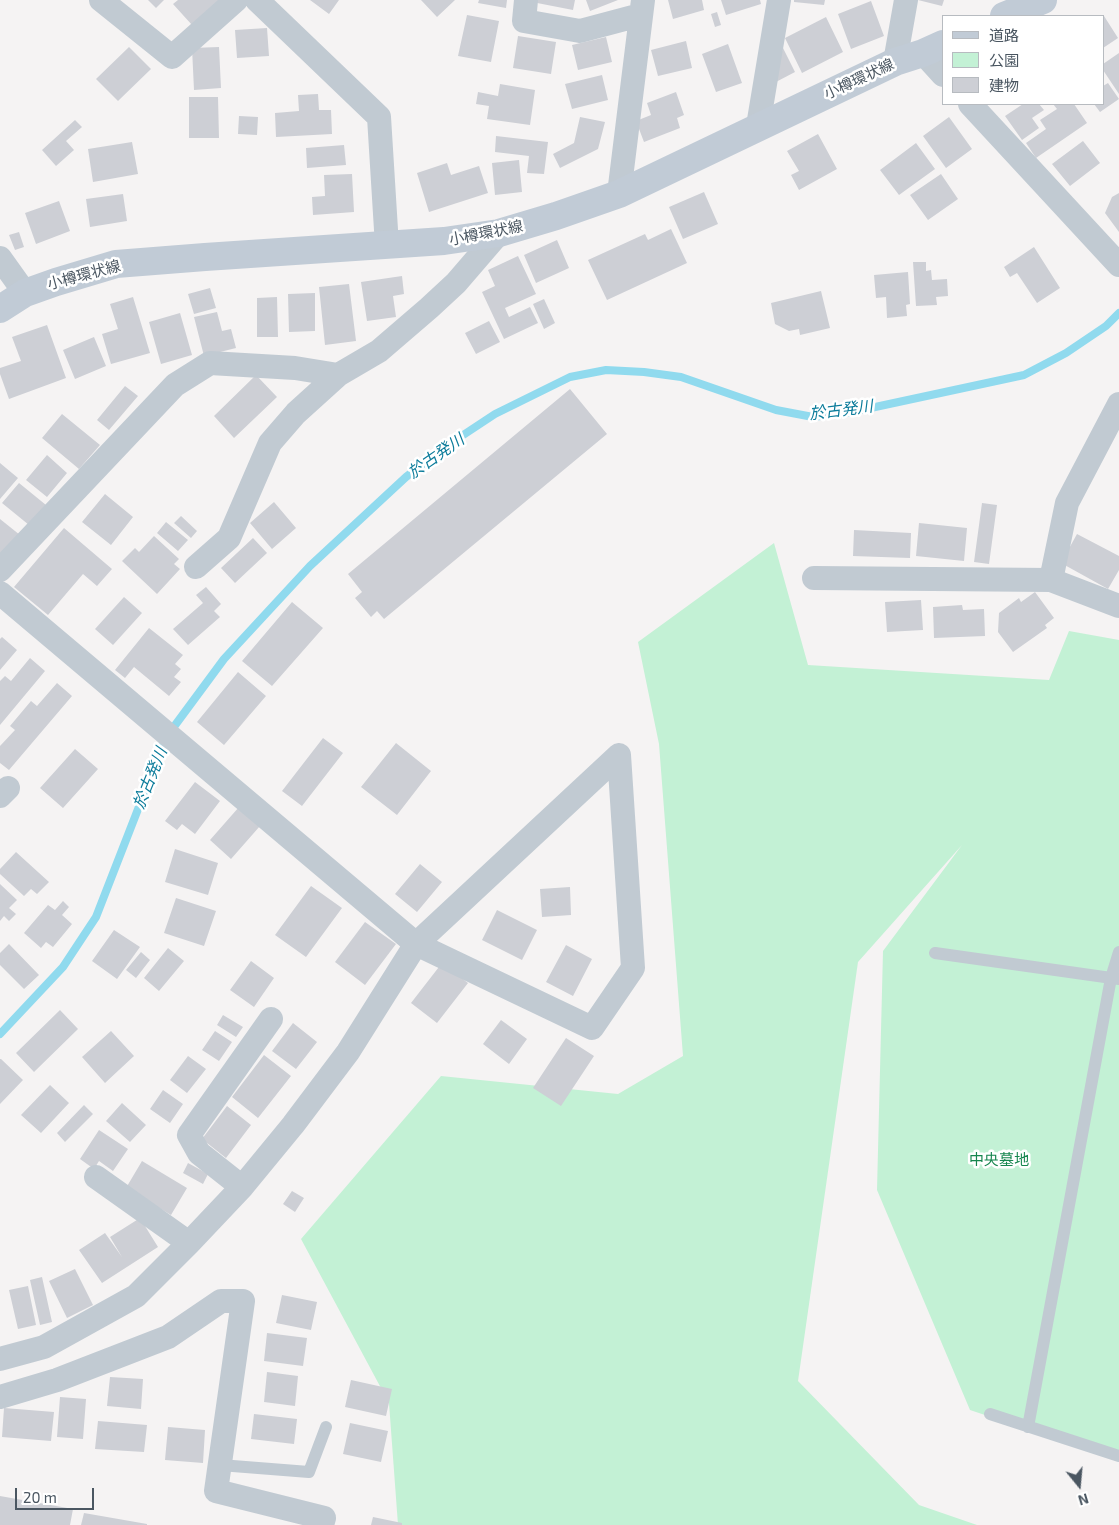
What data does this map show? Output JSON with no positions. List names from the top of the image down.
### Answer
{
  "streets": {
    "main road": ["小樽環状線"]
  },
  "water": ["於古発川"],
  "parks": ["中央墓地"],
  "legend": ["道路", "公園", "建物"],
  "scale_bar": "20 m",
  "north": "bottom"
}
